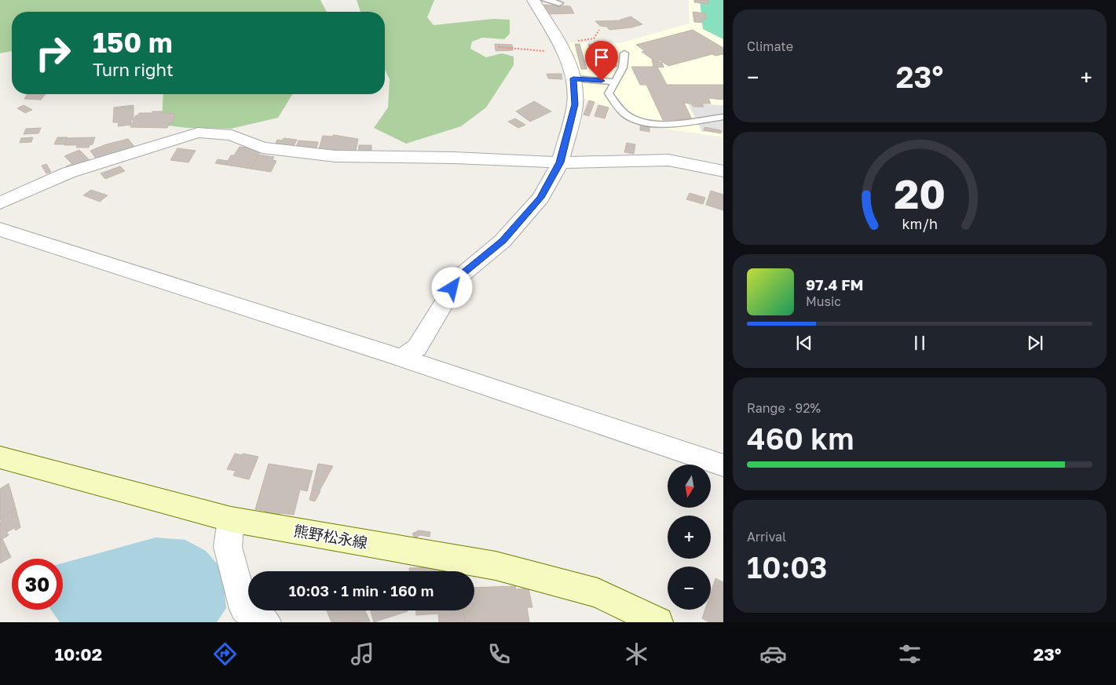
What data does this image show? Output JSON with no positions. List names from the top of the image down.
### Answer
{
  "streets": {
    "main road": ["熊野松永線"]
  },
  "north": "bottom",
  "page": {
    "tile": [
      "Climate",
      ["Range · 92%", "460 km"],
      ["Arrival", "10:03"]
    ],
    "turn": ["150 m", "Turn right"],
    "heat": ["−", "23°", "+"],
    "song": ["97.4 FM", "Music"],
    "map_buttons": ["+", "−"],
    "limit": "30",
    "trip": "10:03 · 1 min · 160 m",
    "tabs": ["10:02", "23°"],
    "gauge": ["20", "km/h"]
  }
}
